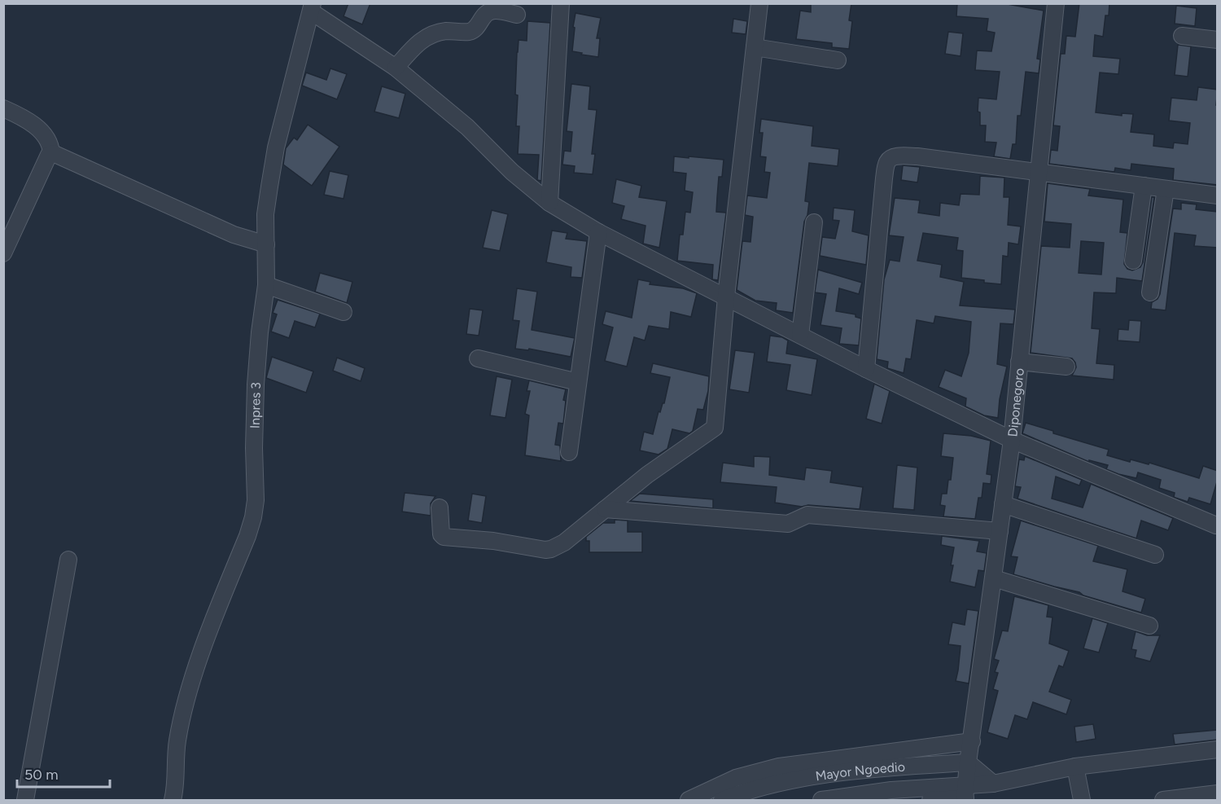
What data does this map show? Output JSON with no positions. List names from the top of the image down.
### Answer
{
  "streets": {
    "street": ["Diponegoro", "Inpres 3", "Mayor Ngoedio"]
  },
  "crossings": [
    ["Diponegoro", "Mayor Ngoedio"]
  ],
  "scale_bar": "50 m"
}
